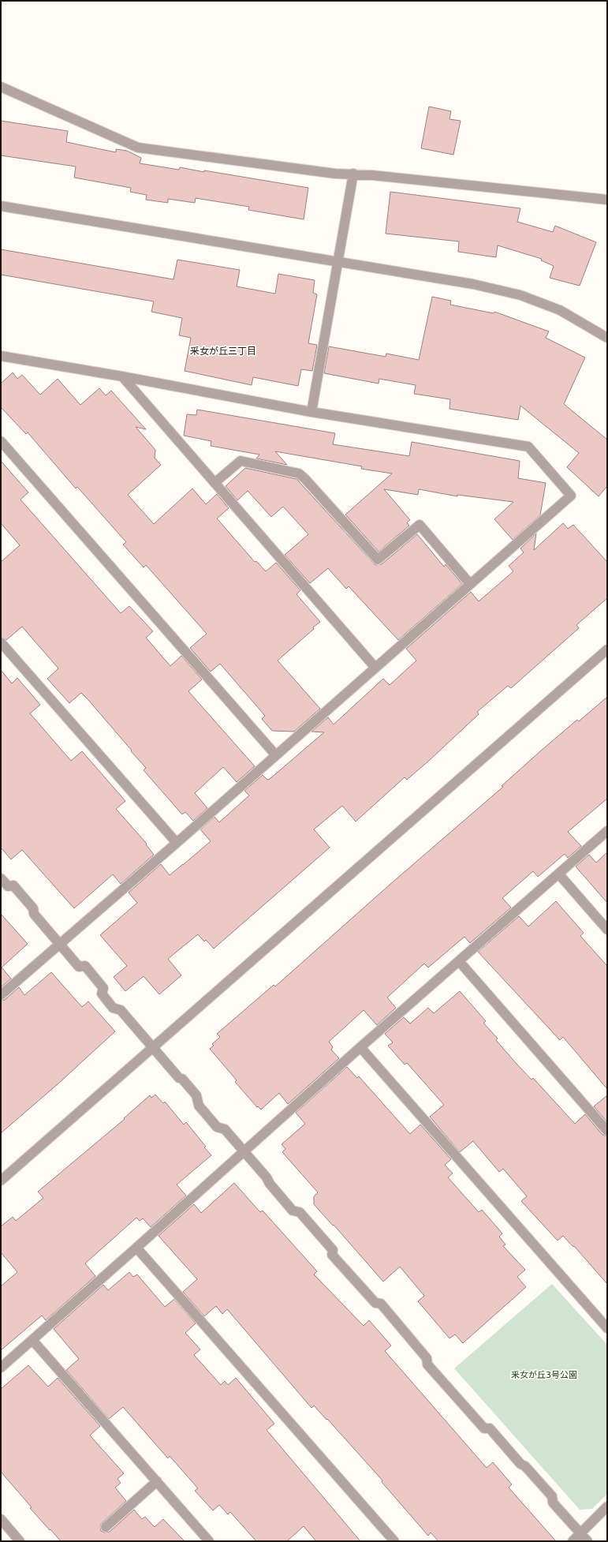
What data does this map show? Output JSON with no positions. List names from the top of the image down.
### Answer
{
  "districts": ["釆女が丘三丁目"],
  "parks": ["釆女が丘3号公園"]
}
